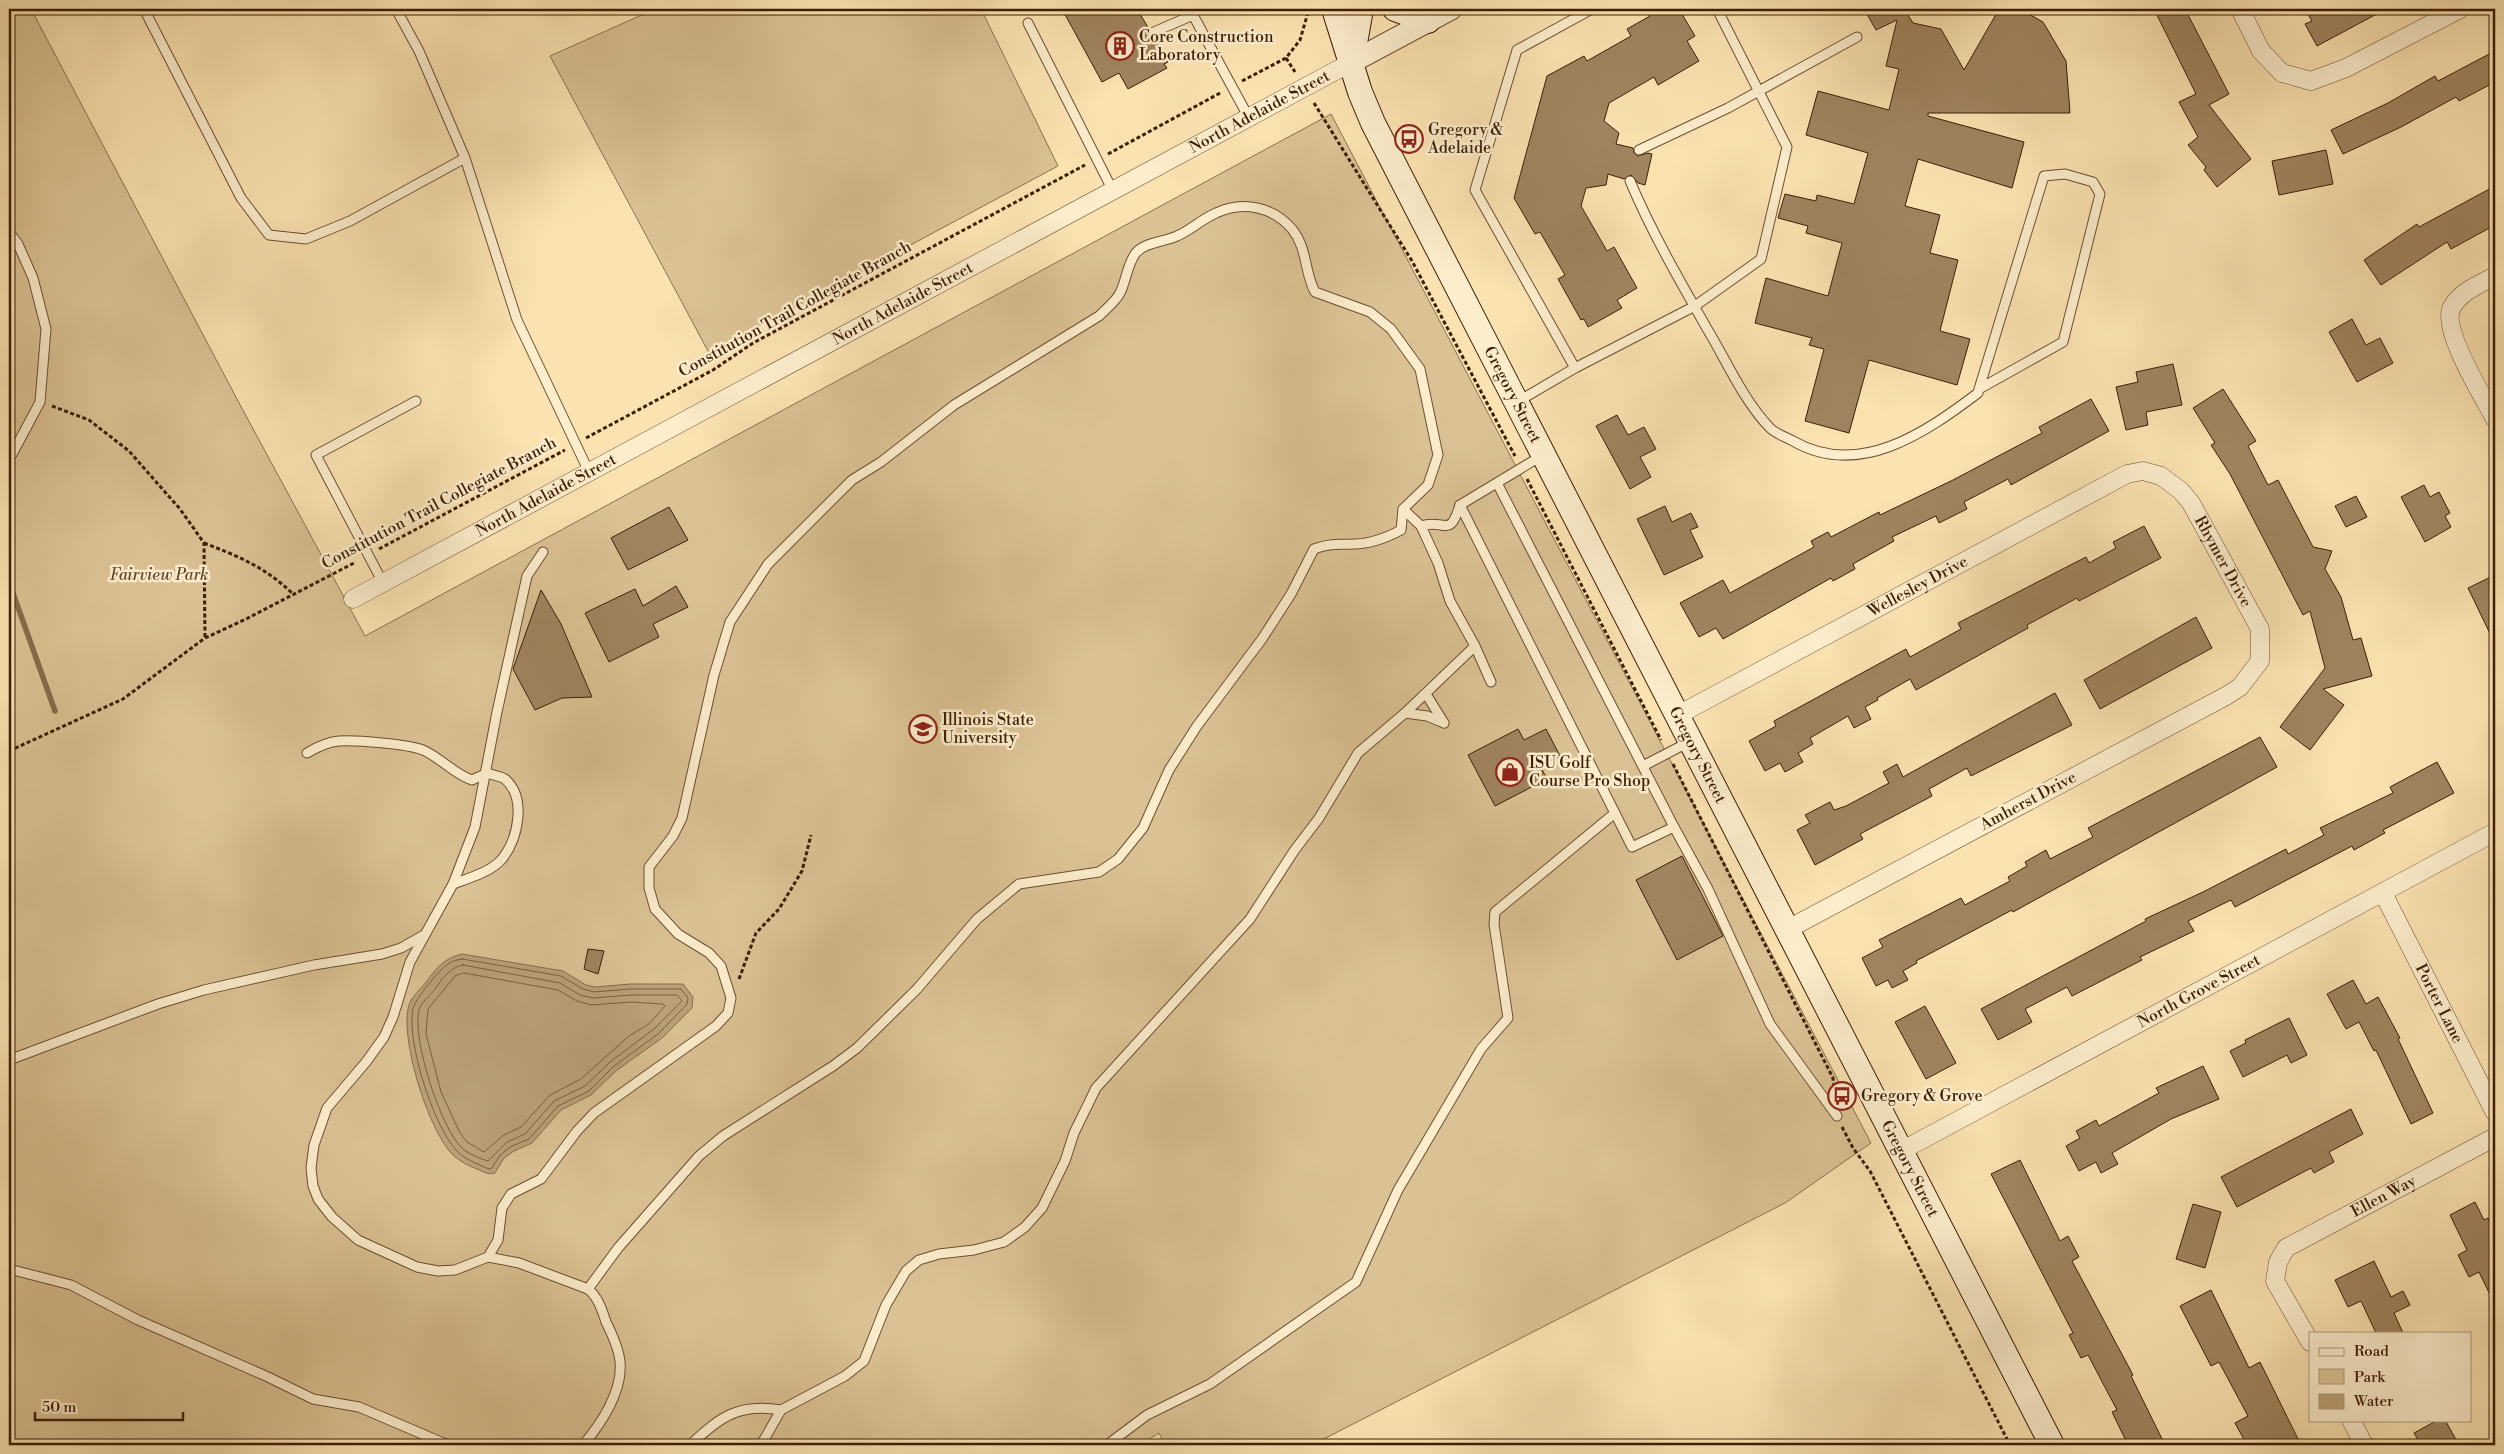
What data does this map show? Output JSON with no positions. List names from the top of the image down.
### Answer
{
  "streets": {
    "main road": ["Gregory Street"],
    "street": [
      "North Adelaide Street",
      "Rhymer Drive",
      "Wellesley Drive",
      "Amherst Drive",
      "North Grove Street",
      "Porter Lane",
      "Ellen Way"
    ],
    "path": ["Constitution Trail Collegiate Branch"]
  },
  "crossings": [
    ["North Adelaide Street", "Gregory Street"],
    ["Gregory Street", "Wellesley Drive"],
    ["Gregory Street", "Amherst Drive"],
    ["Gregory Street", "North Grove Street"],
    ["Rhymer Drive", "Wellesley Drive"],
    ["Rhymer Drive", "Amherst Drive"],
    ["North Grove Street", "Porter Lane"]
  ],
  "parks": ["Fairview Park"],
  "places": {
    "building": ["Core Construction Laboratory"],
    "bus stop": ["Gregory & Adelaide", "Gregory & Grove"],
    "school or university": ["Illinois State University"],
    "shop": ["ISU Golf Course Pro Shop"]
  },
  "legend": ["Road", "Park", "Water"],
  "scale_bar": "50 m"
}
